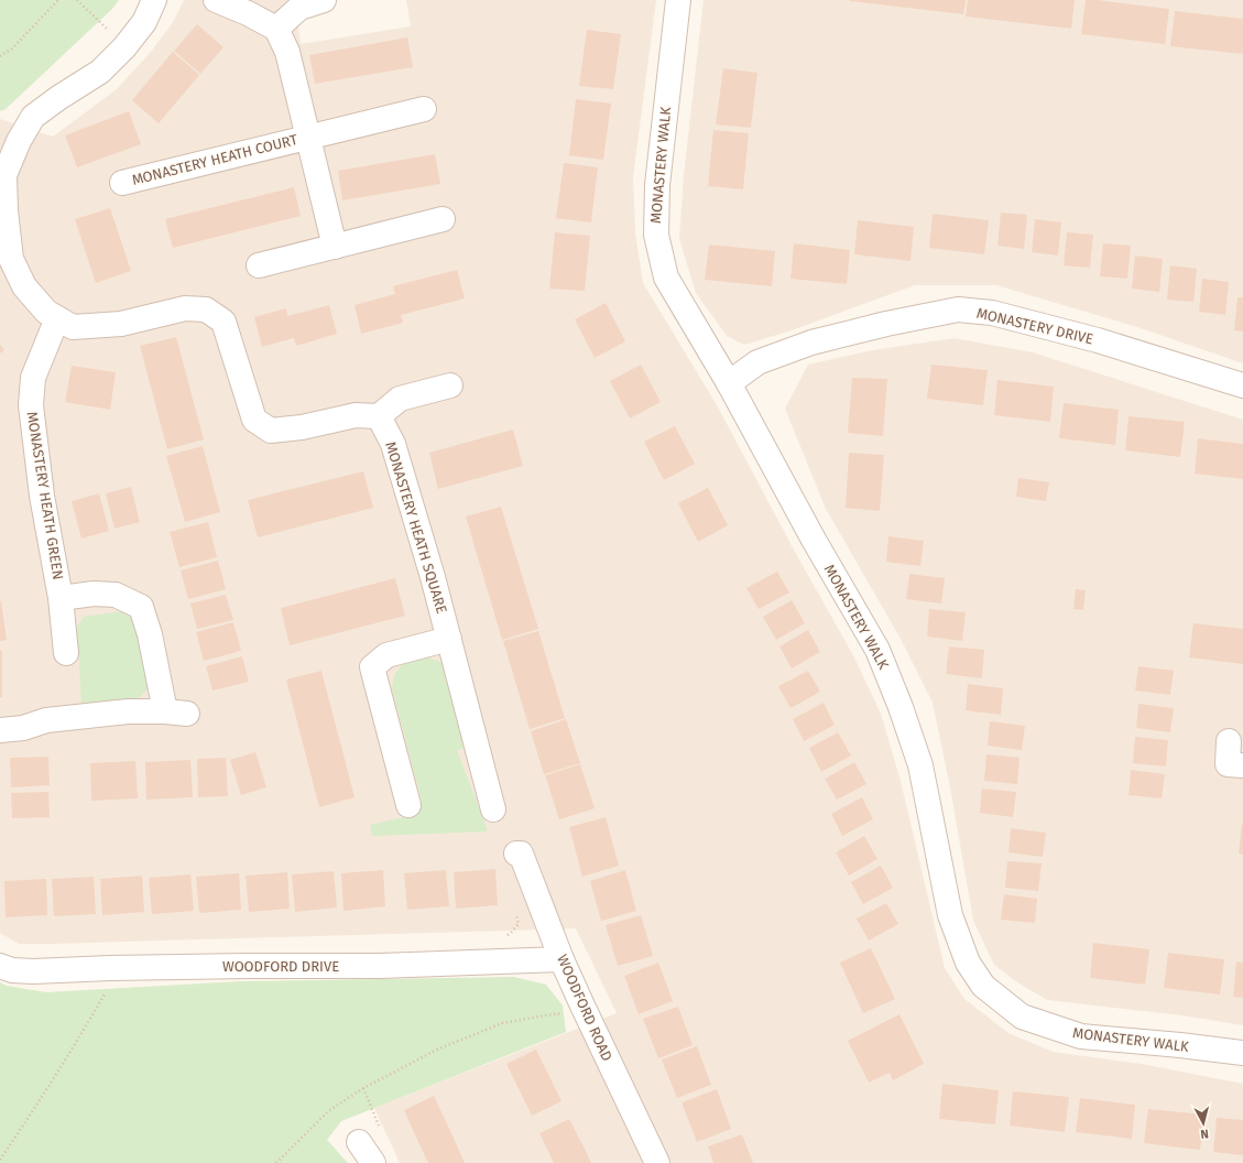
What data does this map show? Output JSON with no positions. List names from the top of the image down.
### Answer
{
  "streets": {
    "street": [
      "MONASTERY HEATH COURT",
      "MONASTERY WALK",
      "MONASTERY DRIVE",
      "MONASTERY HEATH GREEN",
      "MONASTERY HEATH SQUARE",
      "WOODFORD DRIVE",
      "WOODFORD ROAD"
    ]
  },
  "crossings": [
    ["MONASTERY WALK", "MONASTERY DRIVE"],
    ["WOODFORD DRIVE", "WOODFORD ROAD"]
  ],
  "north": "bottom"
}
